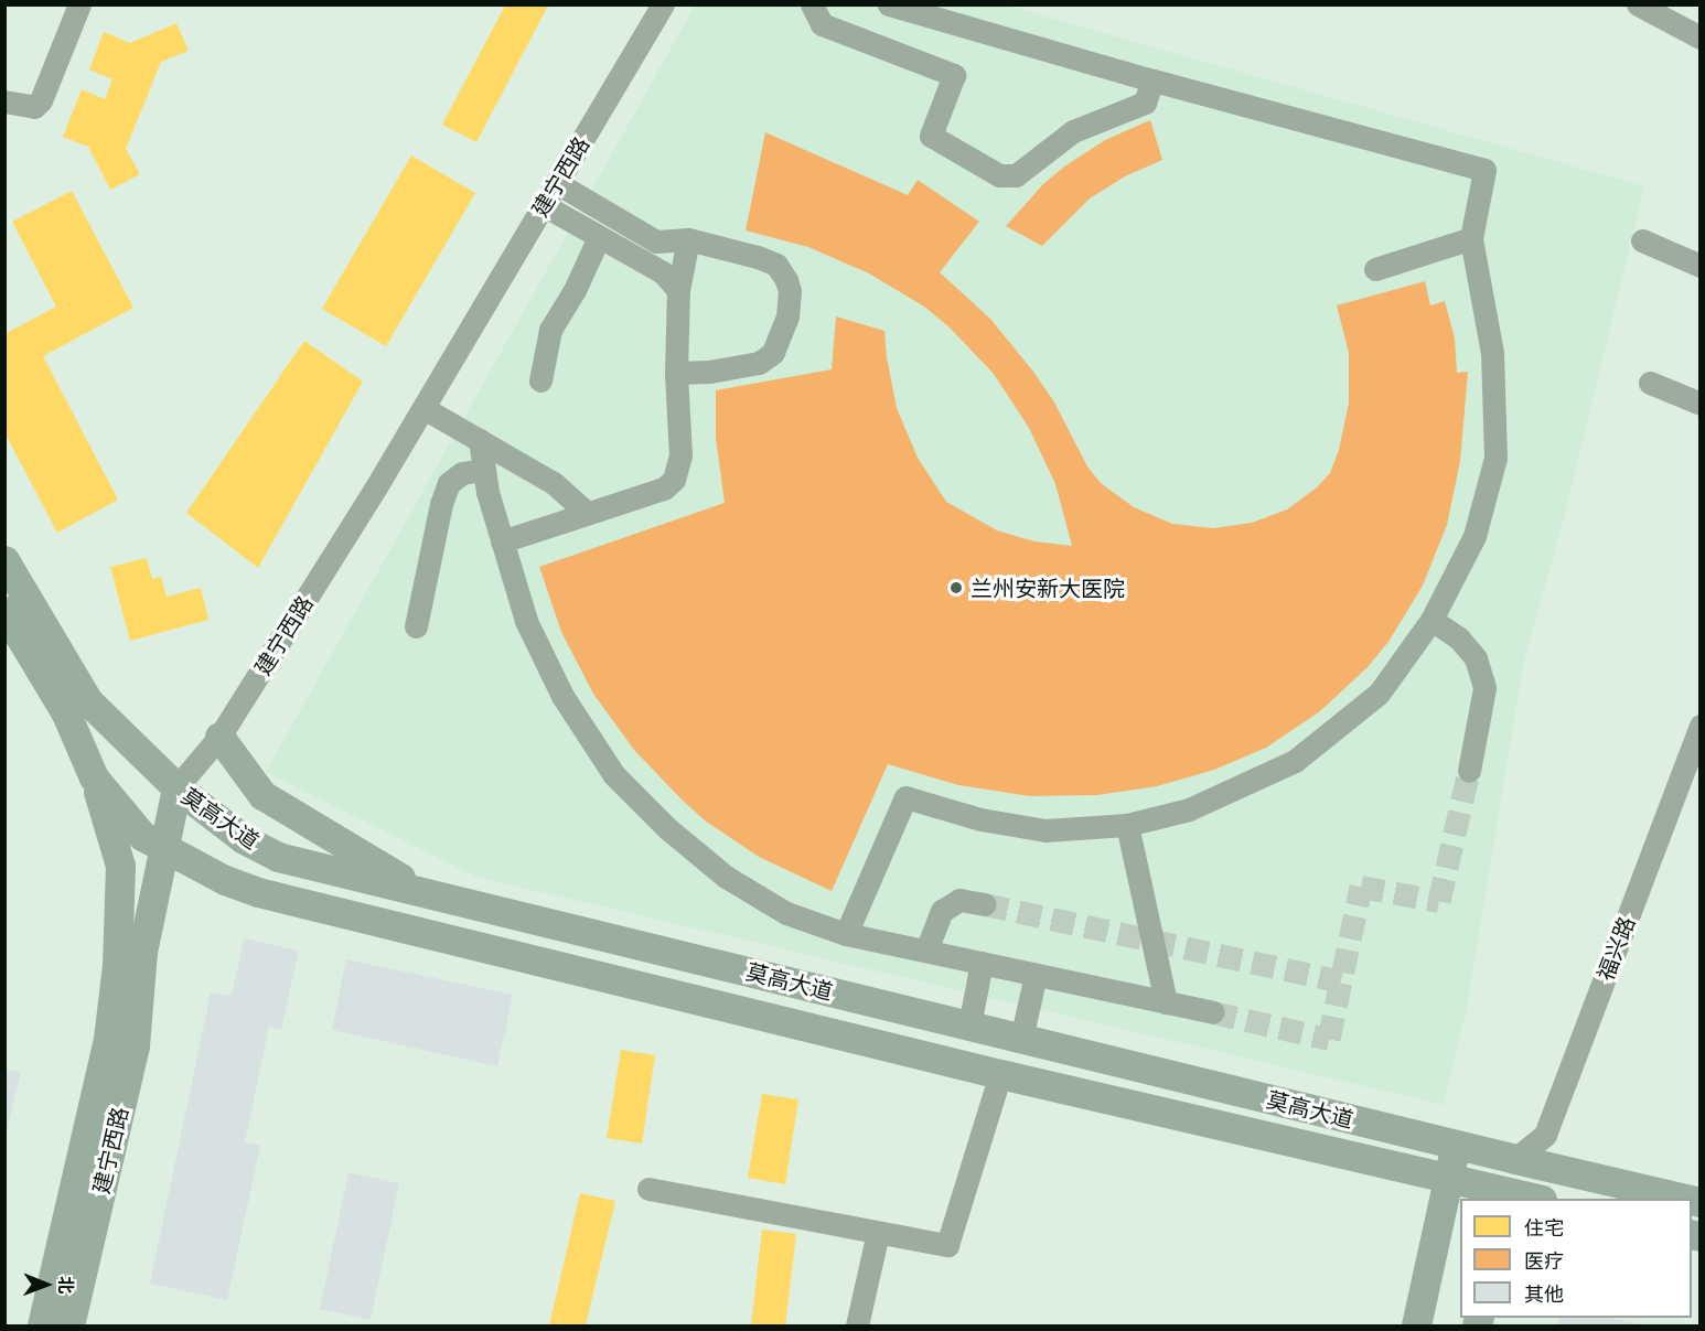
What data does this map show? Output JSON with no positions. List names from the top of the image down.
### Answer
{
  "streets": {
    "main road": ["建宁西路", "莫高大道"],
    "street": ["福兴路"]
  },
  "crossings": [
    ["建宁西路", "莫高大道"],
    ["莫高大道", "福兴路"]
  ],
  "places": ["兰州安新大医院"],
  "legend": ["住宅", "医疗", "其他"],
  "north": "right"
}
